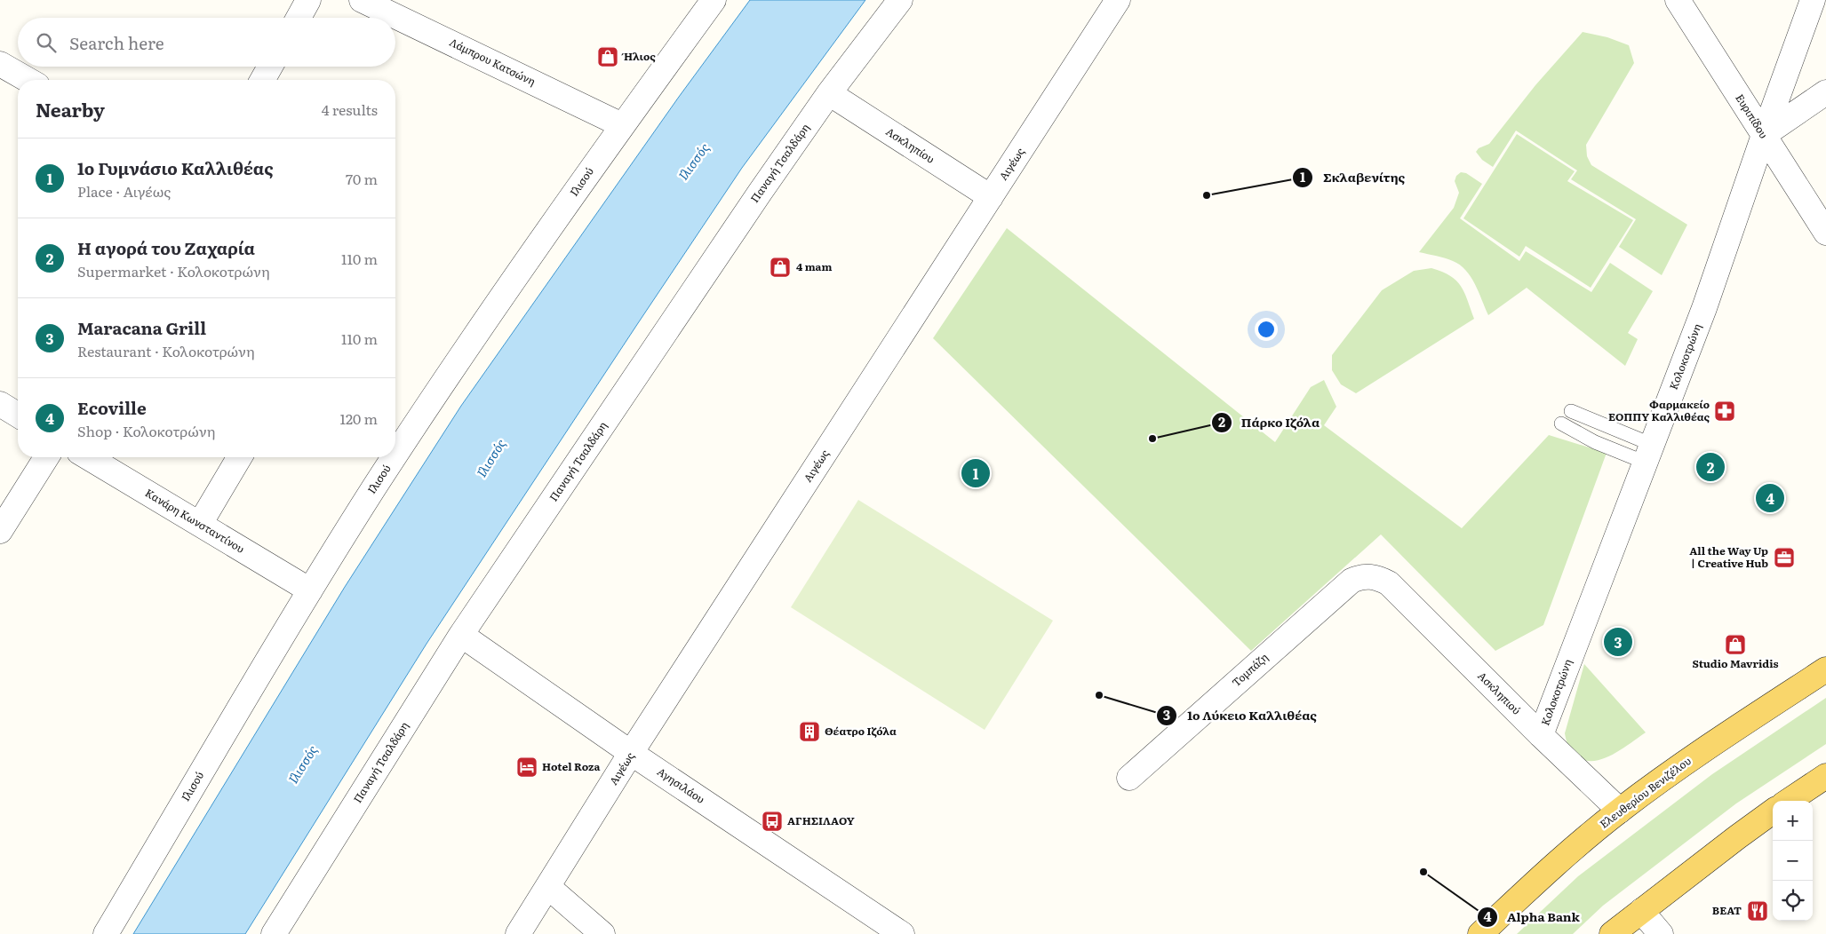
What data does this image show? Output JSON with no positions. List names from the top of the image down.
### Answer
{
  "streets": {
    "main road": ["Ελευθερίου Βενιζέλου"],
    "street": [
      "Λάμπρου Κατσώνη",
      "Ευριπίδου",
      "Ασκληπίου",
      "Παναγή Τσαλδάρη",
      "Αιγέως",
      "Ιλισού",
      "Κολοκοτρώνη",
      "Κανάρη Κωνσταντίνου",
      "Τομπάζη",
      "Ασκληπιού",
      "Αγησιλάου"
    ]
  },
  "crossings": [
    ["Λάμπρου Κατσώνη", "Ιλισού"],
    ["Ευριπίδου", "Κολοκοτρώνη"],
    ["Ασκληπίου", "Παναγή Τσαλδάρη"],
    ["Ασκληπίου", "Αιγέως"],
    ["Παναγή Τσαλδάρη", "Αγησιλάου"],
    ["Αιγέως", "Αγησιλάου"],
    ["Ιλισού", "Κανάρη Κωνσταντίνου"],
    ["Κολοκοτρώνη", "Ασκληπιού"],
    ["Τομπάζη", "Ασκληπιού"],
    ["Ασκληπιού", "Ελευθερίου Βενιζέλου"]
  ],
  "water": ["Ιλισσός"],
  "places": {
    "shop": ["Ήλιος", "4 mam", "Studio Mavridis"],
    "other": [
      "Σκλαβενίτης",
      "Πάρκο Ιζόλα",
      "1ο Λύκειο Καλλιθέας",
      "Alpha Bank"
    ],
    "pharmacy": ["Φαρμακείο ΕΟΠΠΥ Καλλιθέας"],
    "office": ["All the Way Up | Creative Hub"],
    "building": ["Θέατρο Ιζόλα"],
    "hotel": ["Hotel Roza"],
    "bus stop": ["ΑΓΗΣΙΛΑΟΥ"],
    "restaurant": ["ΒΕΑΤ"]
  },
  "page": {
    "search": "Search here",
    "heading": ["Nearby", "4 results"],
    "list": [
      {
        "mark": "1",
        "name": "1ο Γυμνάσιο Καλλιθέας",
        "note": "Place · Αιγέως",
        "value": "70 m"
      },
      {
        "mark": "2",
        "name": "Η αγορά του Ζαχαρία",
        "note": "Supermarket · Κολοκοτρώνη",
        "value": "110 m"
      },
      {
        "mark": "3",
        "name": "Maracana Grill",
        "note": "Restaurant · Κολοκοτρώνη",
        "value": "110 m"
      },
      {
        "mark": "4",
        "name": "Ecoville",
        "note": "Shop · Κολοκοτρώνη",
        "value": "120 m"
      }
    ],
    "pins": [
      "2",
      "1",
      "4",
      "3"
    ],
    "map_buttons": ["+", "−"]
  }
}
